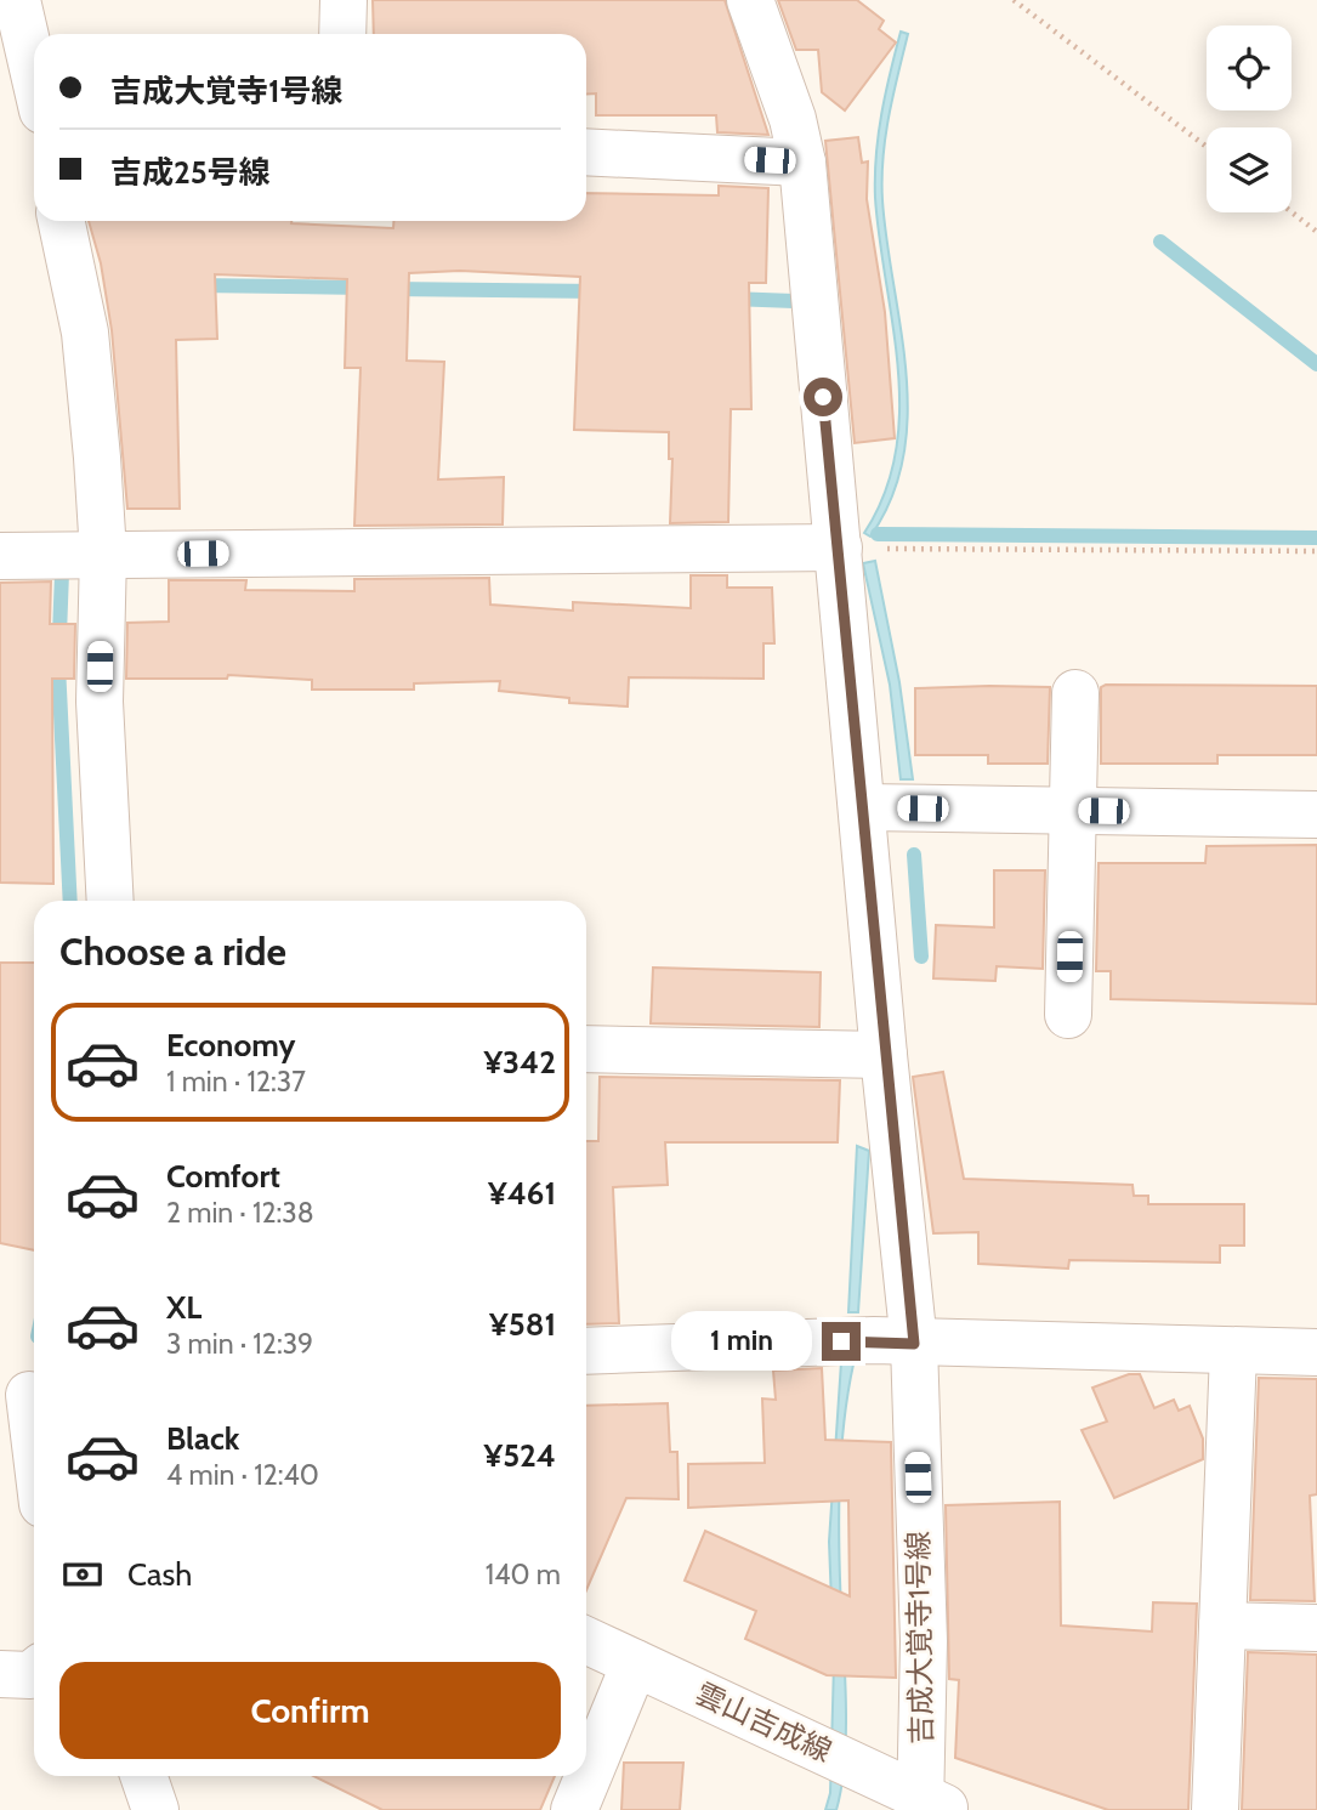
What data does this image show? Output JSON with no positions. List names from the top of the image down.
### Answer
{
  "streets": {
    "street": ["吉成大覚寺1号線", "雲山吉成線"]
  },
  "crossings": [
    ["吉成大覚寺1号線", "雲山吉成線"]
  ],
  "page": {
    "banner": ["吉成大覚寺1号線", "吉成25号線"],
    "heading": "Choose a ride",
    "list": [
      {
        "name": "Economy",
        "note": "1 min · 12:37",
        "value": "¥342"
      },
      {
        "name": "Comfort",
        "note": "2 min · 12:38",
        "value": "¥461"
      },
      {
        "name": "XL",
        "note": "3 min · 12:39",
        "value": "¥581"
      },
      {
        "name": "Black",
        "note": "4 min · 12:40",
        "value": "¥524"
      }
    ],
    "bubble": "1 min",
    "pay": ["Cash", "140 m"],
    "buttons": "Confirm"
  }
}
